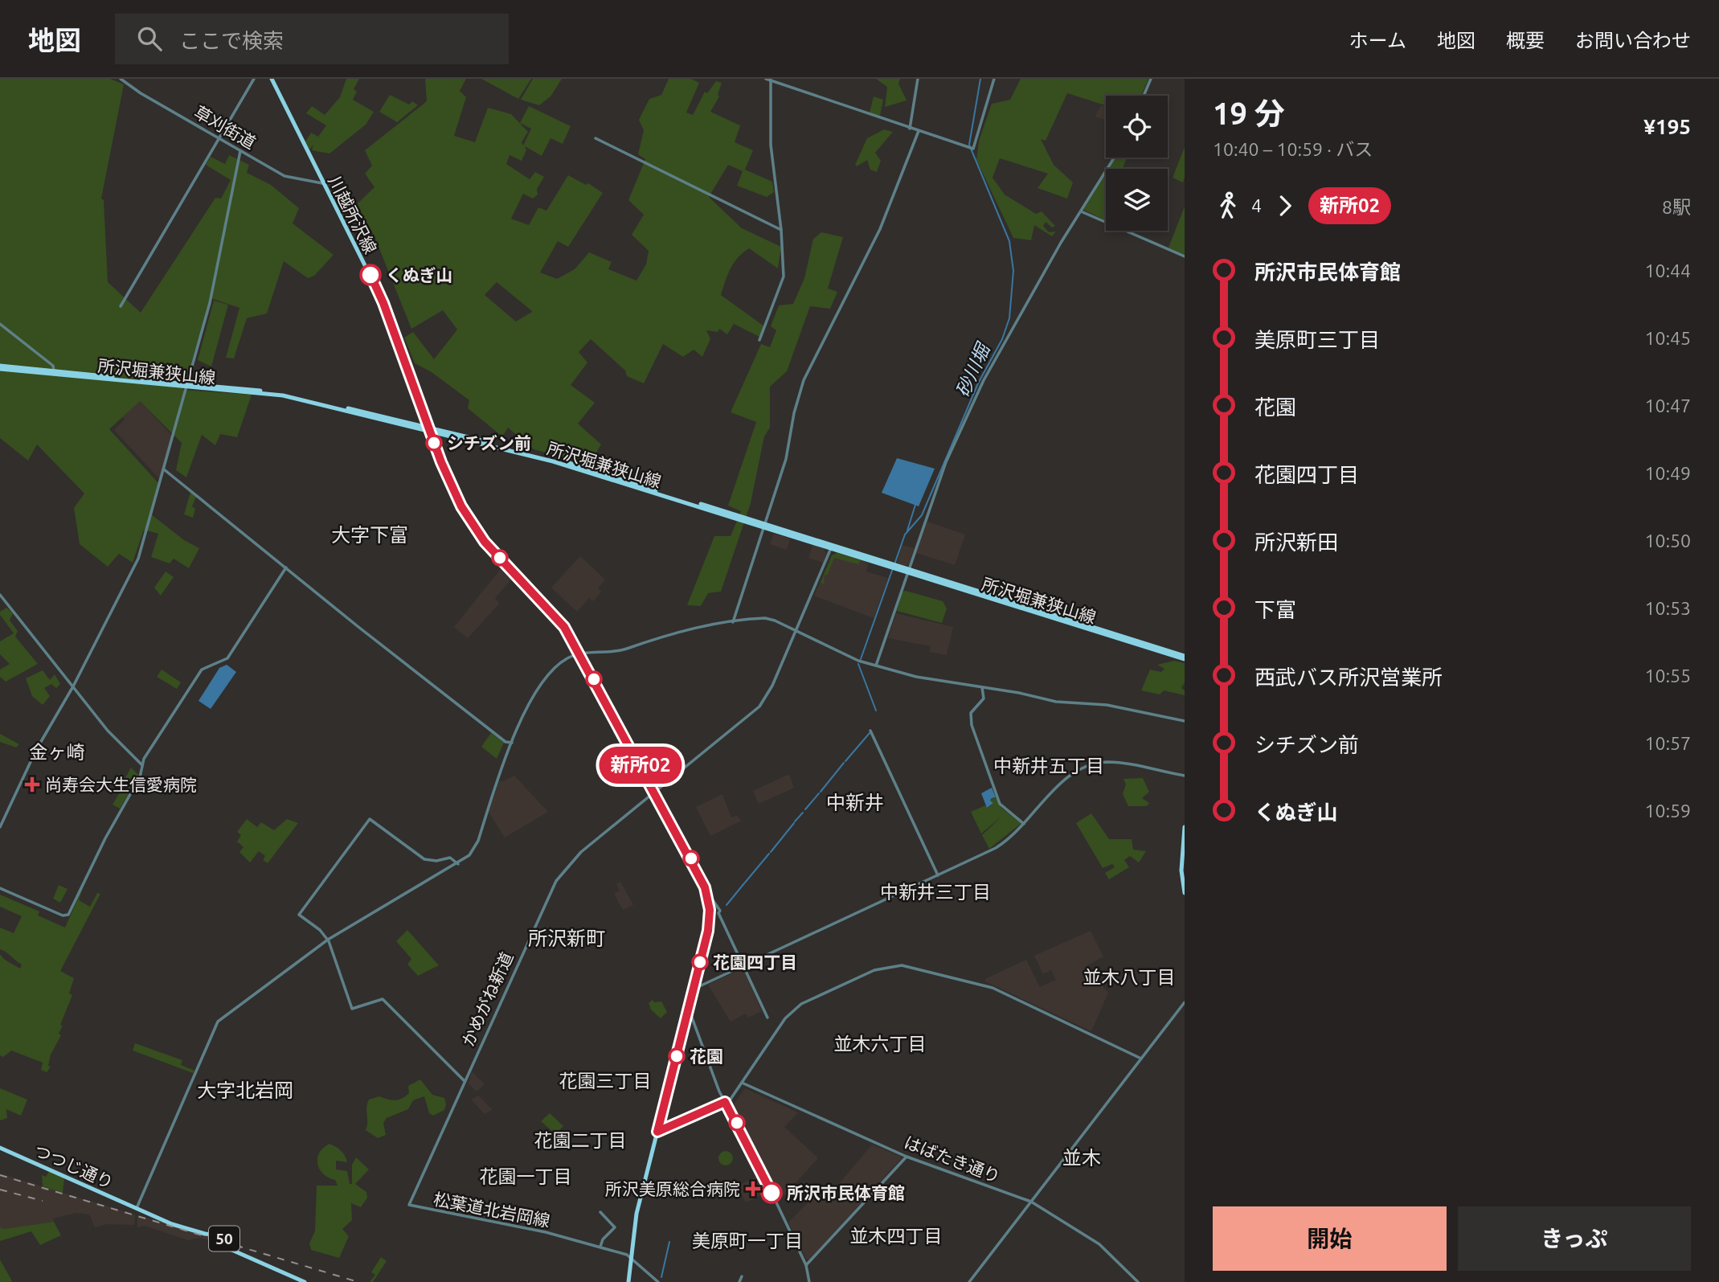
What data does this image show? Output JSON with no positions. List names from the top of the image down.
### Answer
{
  "streets": {
    "main road": [
      "川越所沢線",
      "所沢堀兼狭山線",
      "つつじ通り",
      "50"
    ],
    "street": [
      "草刈街道",
      "かめがね新道",
      "はばたき通り",
      "松葉道北岩岡線"
    ]
  },
  "crossings": [
    ["草刈街道", "川越所沢線"],
    ["川越所沢線", "所沢堀兼狭山線"],
    ["川越所沢線", "かめがね新道"],
    ["川越所沢線", "松葉道北岩岡線"],
    ["所沢堀兼狭山線", "かめがね新道"],
    ["かめがね新道", "松葉道北岩岡線"],
    ["つつじ通り", "50"]
  ],
  "districts": [
    "大字下富",
    "金ヶ崎",
    "中新井五丁目",
    "中新井",
    "中新井三丁目",
    "所沢新町",
    "並木八丁目",
    "並木六丁目",
    "花園三丁目",
    "大字北岩岡",
    "花園二丁目",
    "並木",
    "花園一丁目",
    "並木四丁目",
    "美原町一丁目"
  ],
  "water": ["砂川堀"],
  "places": {
    "other": [
      "くぬぎ山",
      "シチズン前",
      "花園四丁目",
      "花園",
      "所沢市民体育館"
    ],
    "health": ["尚寿会大生信愛病院", "所沢美原総合病院"]
  },
  "lines": ["bus line 新所02"],
  "page": {
    "header": "地図",
    "search": "ここで検索",
    "nav": [
      "ホーム",
      "地図",
      "概要",
      "お問い合わせ"
    ],
    "on_map": "新所02",
    "heading": ["19 分", "10:40 – 10:59 · バス", "¥195"],
    "legs": ["4", "新所02", "8駅"],
    "list": [
      {
        "name": "所沢市民体育館",
        "value": "10:44"
      },
      {
        "name": "美原町三丁目",
        "value": "10:45"
      },
      {
        "name": "花園",
        "value": "10:47"
      },
      {
        "name": "花園四丁目",
        "value": "10:49"
      },
      {
        "name": "所沢新田",
        "value": "10:50"
      },
      {
        "name": "下富",
        "value": "10:53"
      },
      {
        "name": "西武バス所沢営業所",
        "value": "10:55"
      },
      {
        "name": "シチズン前",
        "value": "10:57"
      },
      {
        "name": "くぬぎ山",
        "value": "10:59"
      }
    ],
    "buttons": ["開始", "きっぷ"]
  }
}
